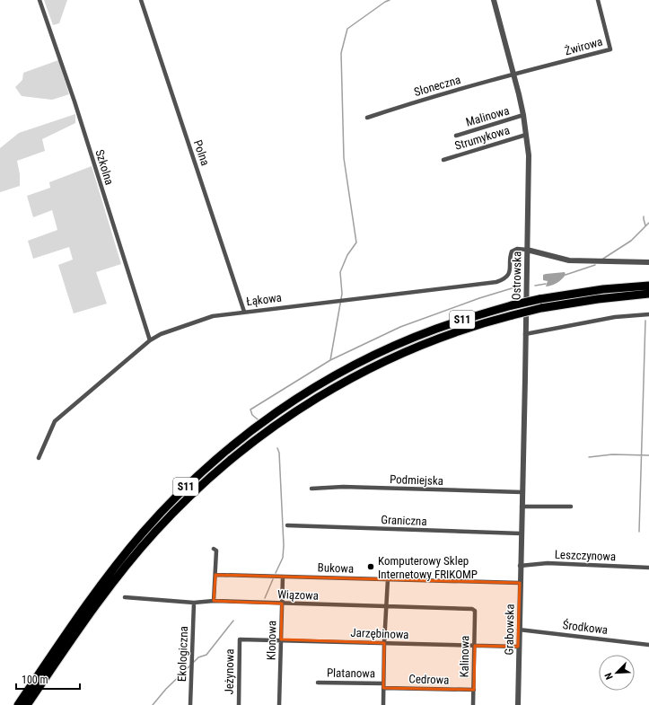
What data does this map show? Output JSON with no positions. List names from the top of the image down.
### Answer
{
  "streets": {
    "highway": ["S11"],
    "street": [
      "Żwirowa",
      "Słoneczna",
      "Malinowa",
      "Strumykowa",
      "Polna",
      "Szkolna",
      "Ostrowska",
      "Łąkowa",
      "Podmiejska",
      "Graniczna",
      "Leszczynowa",
      "Bukowa",
      "Wiązowa",
      "Środkowa",
      "Grabowska",
      "Jarzębinowa",
      "Klonowa",
      "Ekologiczna",
      "Kalinowa",
      "Jeżynowa",
      "Platanowa",
      "Cedrowa"
    ]
  },
  "crossings": [
    ["Żwirowa", "Słoneczna"],
    ["Żwirowa", "Ostrowska"],
    ["Słoneczna", "Ostrowska"],
    ["Malinowa", "Ostrowska"],
    ["Strumykowa", "Ostrowska"],
    ["Polna", "Łąkowa"],
    ["Szkolna", "Łąkowa"],
    ["Ostrowska", "Łąkowa"],
    ["Ostrowska", "Podmiejska"],
    ["Ostrowska", "Graniczna"],
    ["Ostrowska", "Grabowska"],
    ["Leszczynowa", "Grabowska"],
    ["Bukowa", "Grabowska"],
    ["Bukowa", "Klonowa"],
    ["Wiązowa", "Klonowa"],
    ["Wiązowa", "Ekologiczna"],
    ["Wiązowa", "Kalinowa"],
    ["Środkowa", "Grabowska"],
    ["Grabowska", "Jarzębinowa"],
    ["Jarzębinowa", "Klonowa"],
    ["Jarzębinowa", "Kalinowa"],
    ["Jarzębinowa", "Jeżynowa"],
    ["Kalinowa", "Cedrowa"],
    ["Platanowa", "Cedrowa"]
  ],
  "places": ["Komputerowy Sklep Internetowy FRIKOMP"],
  "scale_bar": "100 m",
  "north": "bottom left"
}
